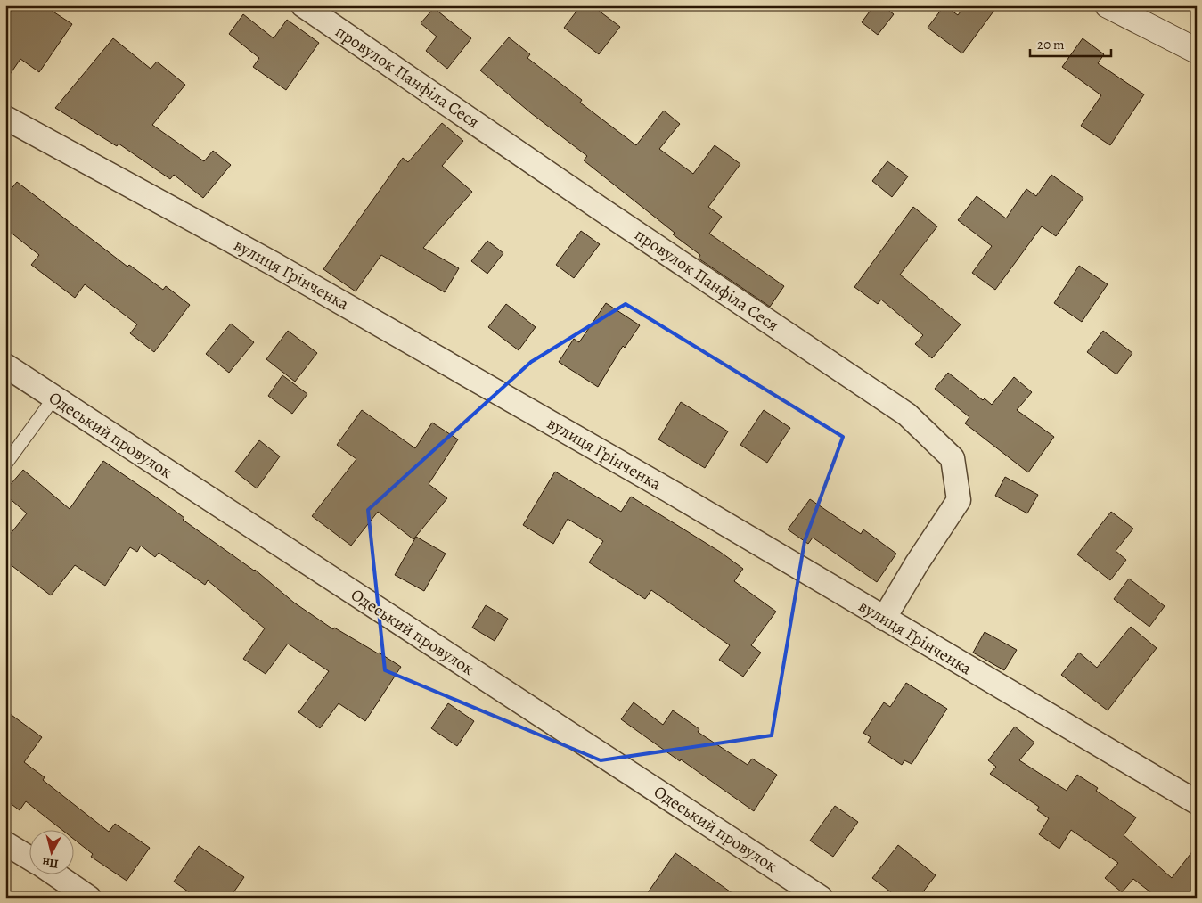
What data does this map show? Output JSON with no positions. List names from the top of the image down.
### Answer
{
  "streets": {
    "street": ["провулок Панфіла Сеся", "вулиця Грінченка", "Одеський провулок"]
  },
  "crossings": [
    ["провулок Панфіла Сеся", "вулиця Грінченка"]
  ],
  "scale_bar": "20 m",
  "north": "bottom"
}
